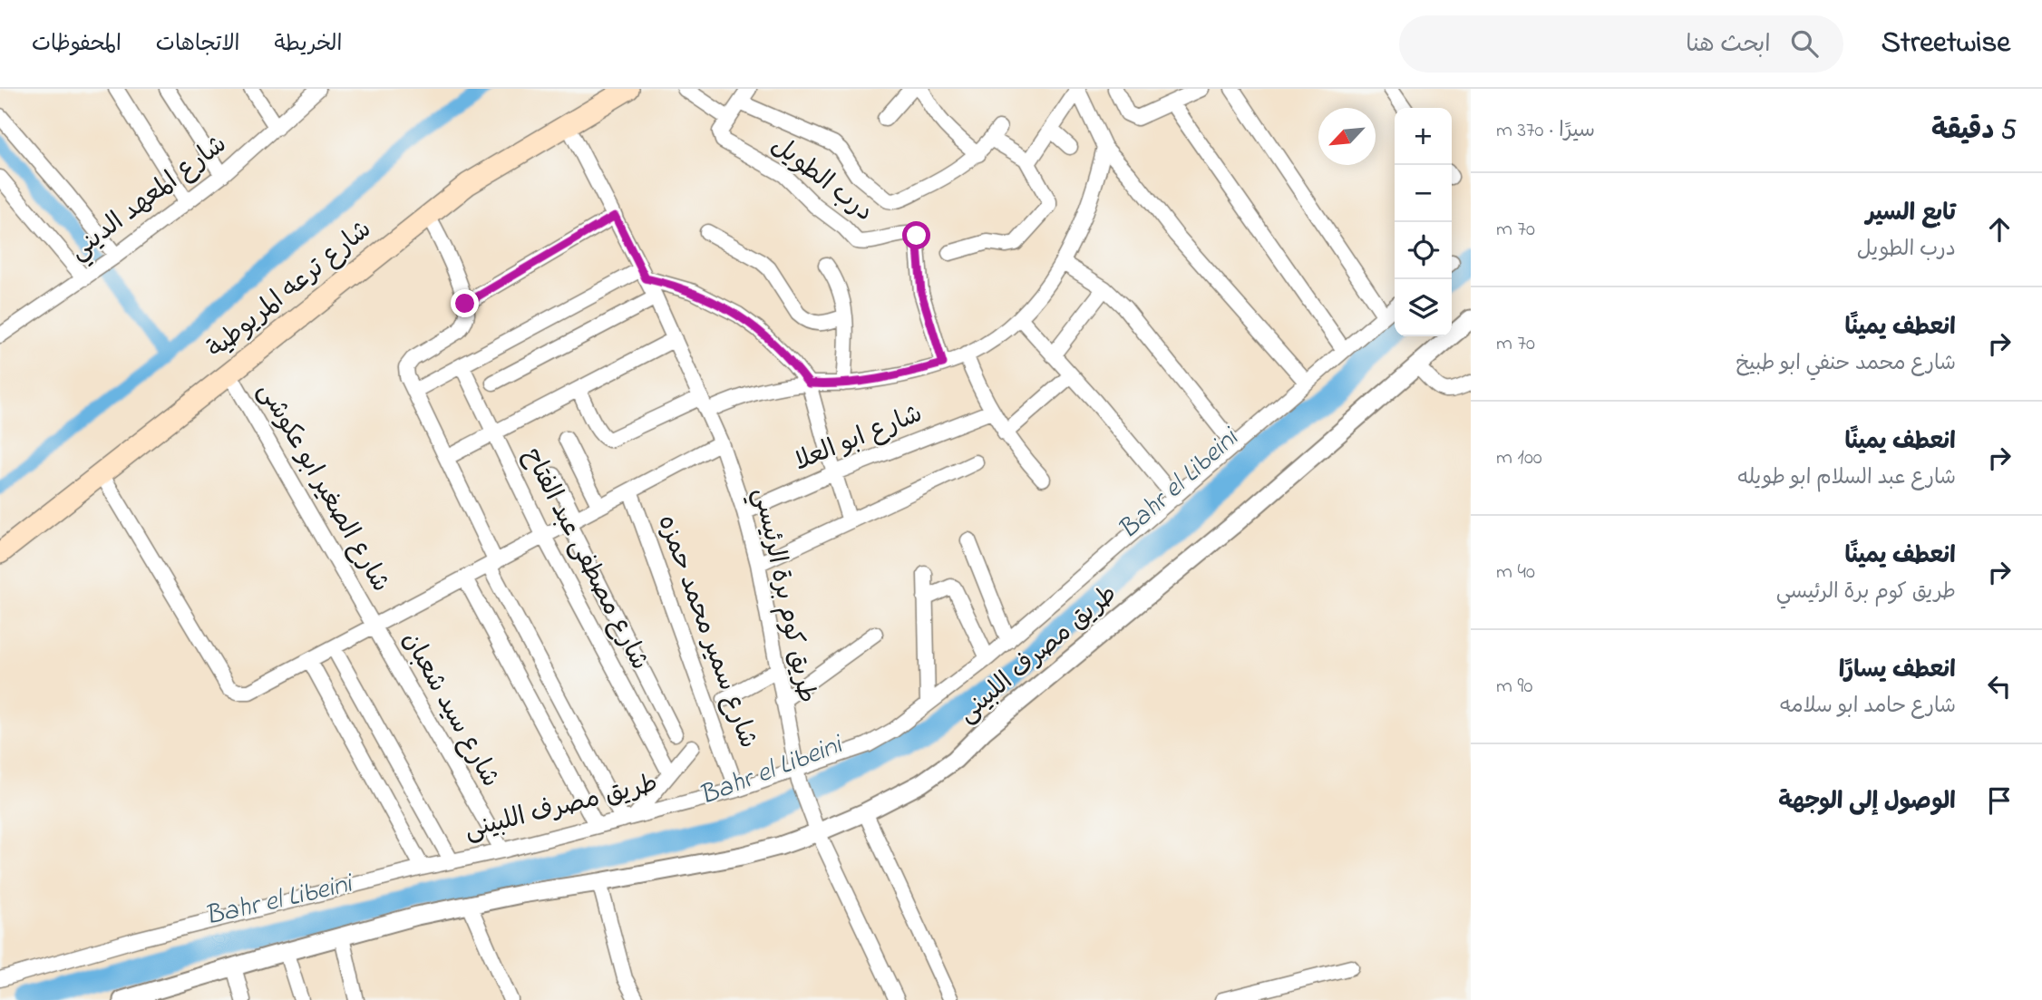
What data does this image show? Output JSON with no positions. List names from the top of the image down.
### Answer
{
  "streets": {
    "main road": ["شارع ترعه المريوطية"],
    "street": [
      "درب الطويل",
      "شارع المعهد الديني",
      "شارع ابو العلا",
      "شارع الصغير ابو عكوشى",
      "شارع مصطفى عبد الفتاح",
      "طريق كوم برة الرئيسي",
      "شارع سمير محمد حمزه",
      "طريق مصرف اللبينى",
      "شارع سيد شعبان"
    ]
  },
  "crossings": [
    ["شارع ترعه المريوطية", "شارع الصغير ابو عكوشى"],
    ["شارع ترعه المريوطية", "طريق كوم برة الرئيسي"],
    ["شارع ابو العلا", "طريق كوم برة الرئيسي"],
    ["شارع الصغير ابو عكوشى", "شارع سيد شعبان"],
    ["طريق كوم برة الرئيسي", "طريق مصرف اللبينى"],
    ["شارع سمير محمد حمزه", "طريق مصرف اللبينى"],
    ["طريق مصرف اللبينى", "شارع سيد شعبان"]
  ],
  "water": ["Bahr el Libeini"],
  "north": "bottom left",
  "page": {
    "header": "Streetwise",
    "search": "ابحث هنا",
    "nav": ["الخريطة", "الاتجاهات", "المحفوظات"],
    "heading": ["5 دقيقة", "سيرًا · 370 m"],
    "map_buttons": ["+", "−"],
    "list": [
      ["تابع السير", "درب الطويل", "70 m"],
      ["انعطف يمينًا", "شارع محمد حنفي ابو طبيخ", "70 m"],
      ["انعطف يمينًا", "شارع عبد السلام ابو طويله", "100 m"],
      ["انعطف يمينًا", "طريق كوم برة الرئيسي", "40 m"],
      ["انعطف يسارًا", "شارع حامد ابو سلامه", "90 m"],
      "الوصول إلى الوجهة"
    ]
  }
}
